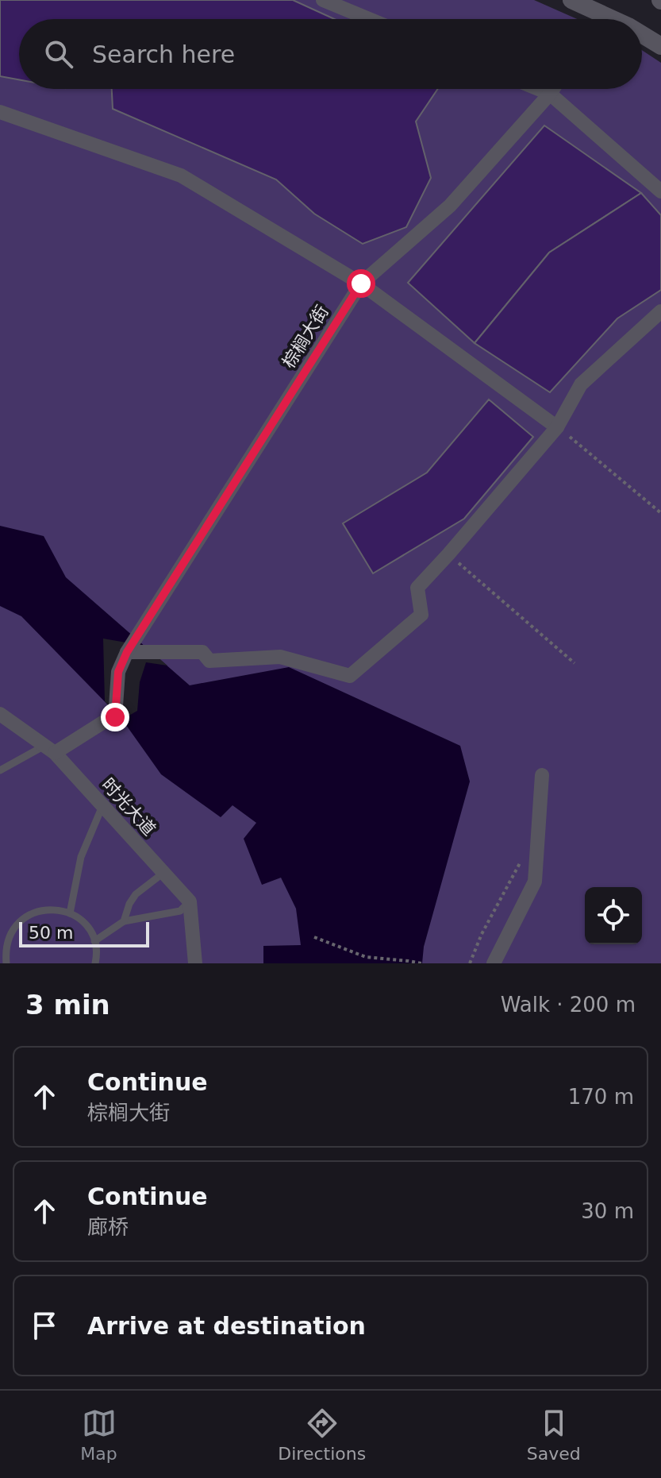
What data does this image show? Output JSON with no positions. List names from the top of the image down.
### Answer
{
  "streets": {
    "street": ["棕榈大街", "时光大道"]
  },
  "crossings": [
    ["棕榈大街", "时光大道"]
  ],
  "scale_bar": "50 m",
  "page": {
    "search": "Search here",
    "scale": "50 m",
    "heading": ["3 min", "Walk · 200 m"],
    "list": [
      ["Continue", "棕榈大街", "170 m"],
      ["Continue", "廊桥", "30 m"],
      "Arrive at destination"
    ],
    "nav": ["Map", "Directions", "Saved"]
  }
}
